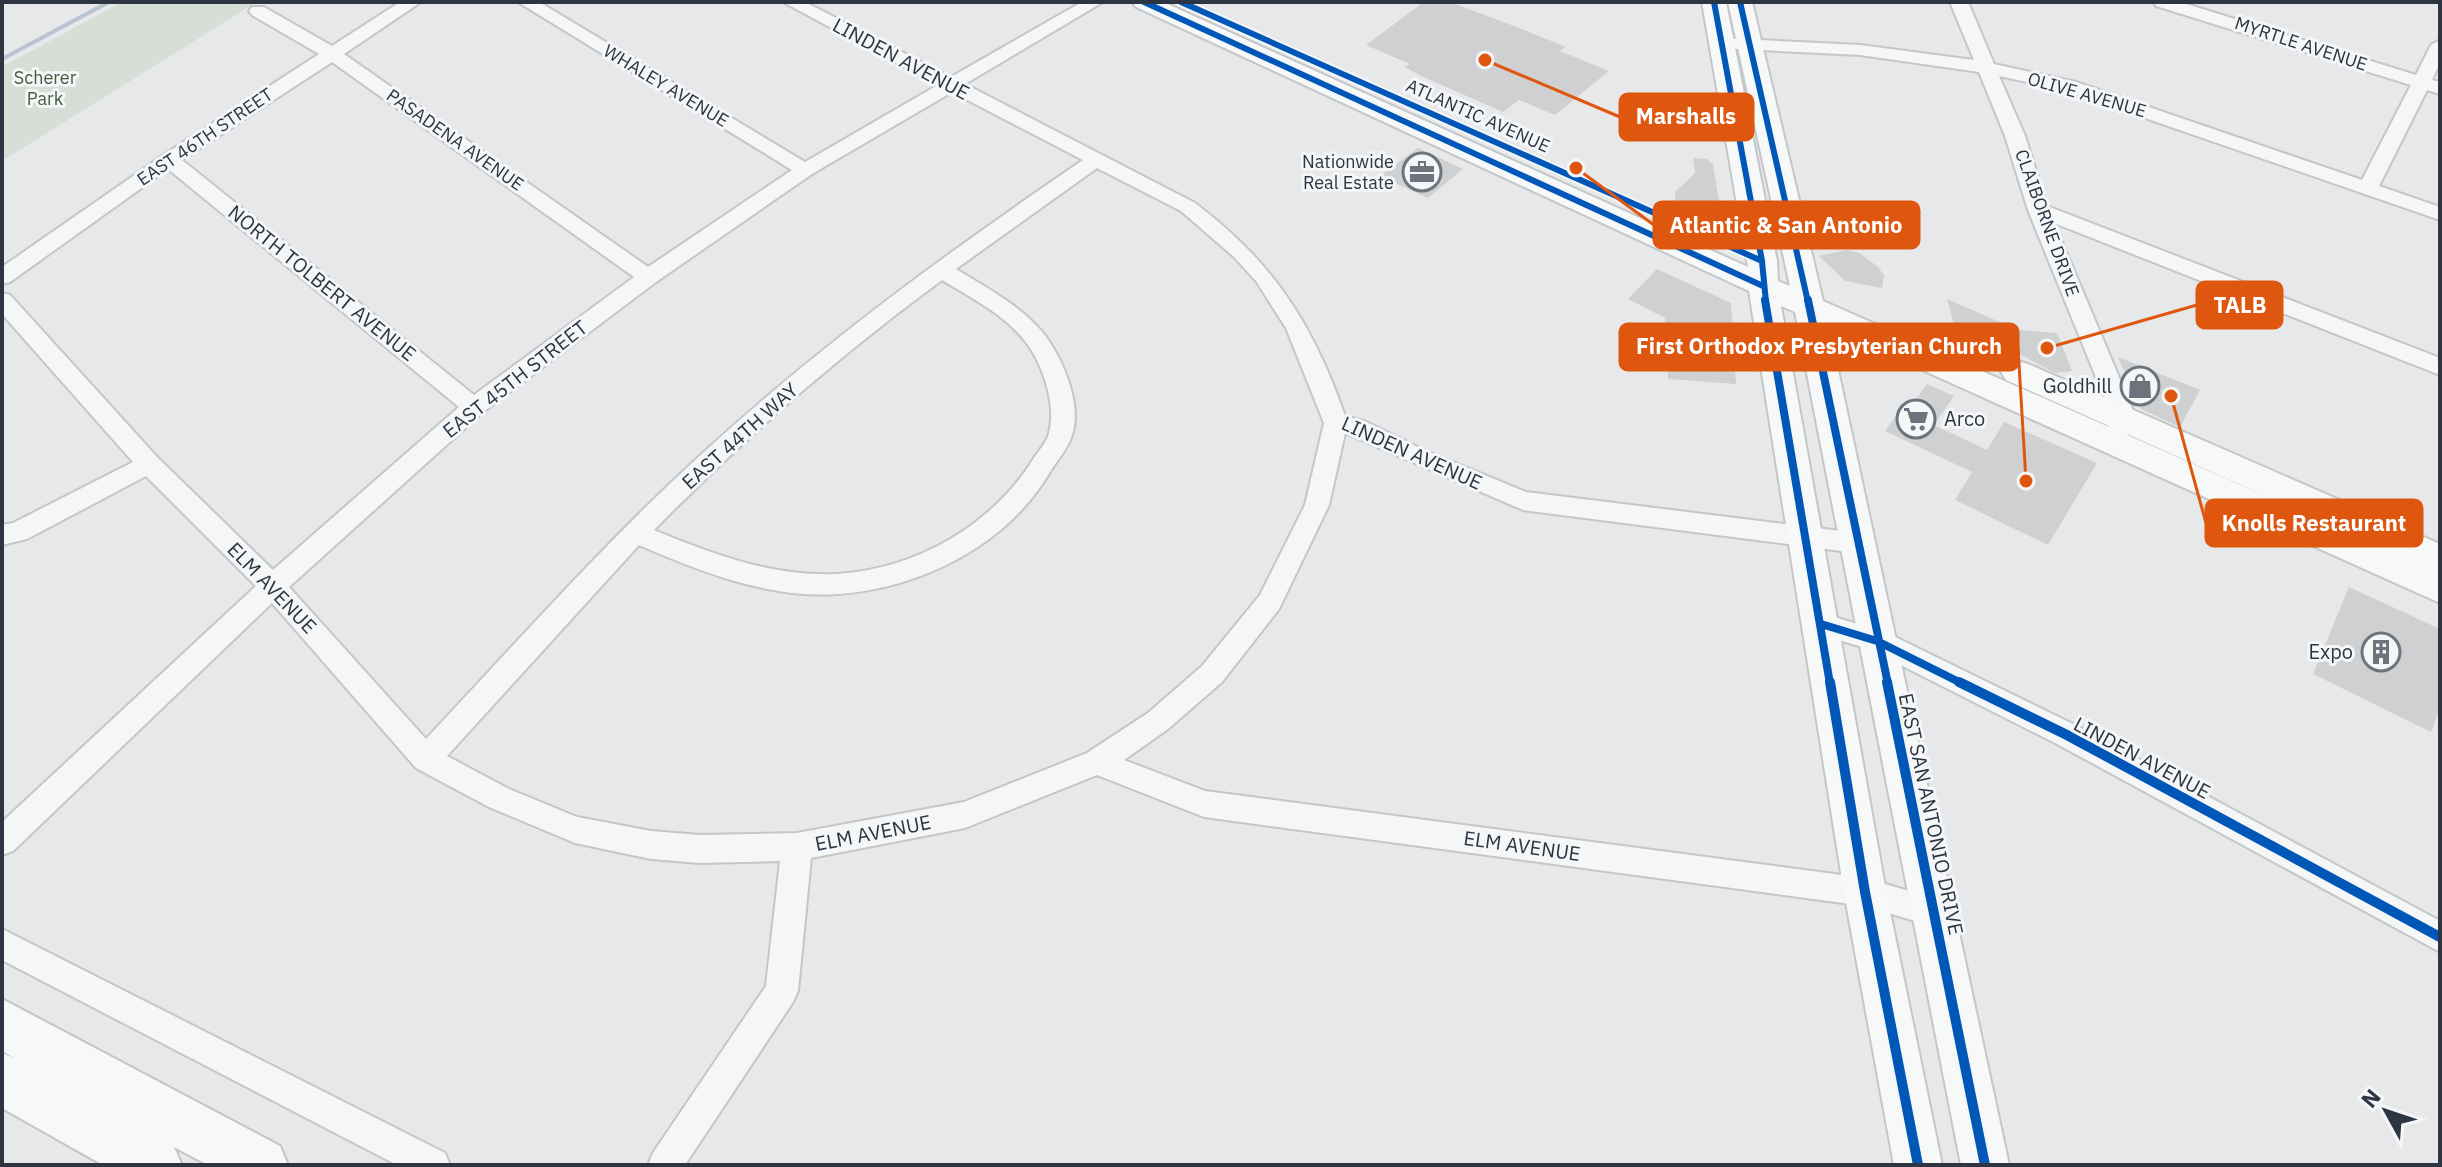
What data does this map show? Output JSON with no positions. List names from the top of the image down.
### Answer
{
  "streets": {
    "main road": ["ATLANTIC AVENUE", "EAST SAN ANTONIO DRIVE"],
    "street": [
      "MYRTLE AVENUE",
      "LINDEN AVENUE",
      "WHALEY AVENUE",
      "OLIVE AVENUE",
      "EAST 46TH STREET",
      "PASADENA AVENUE",
      "CLAIBORNE DRIVE",
      "NORTH TOLBERT AVENUE",
      "EAST 45TH STREET",
      "EAST 44TH WAY",
      "ELM AVENUE"
    ]
  },
  "crossings": [
    ["LINDEN AVENUE", "EAST 45TH STREET"],
    ["LINDEN AVENUE", "EAST 44TH WAY"],
    ["LINDEN AVENUE", "EAST SAN ANTONIO DRIVE"],
    ["WHALEY AVENUE", "EAST 45TH STREET"],
    ["OLIVE AVENUE", "CLAIBORNE DRIVE"],
    ["OLIVE AVENUE", "EAST SAN ANTONIO DRIVE"],
    ["ATLANTIC AVENUE", "CLAIBORNE DRIVE"],
    ["ATLANTIC AVENUE", "EAST SAN ANTONIO DRIVE"],
    ["EAST 46TH STREET", "PASADENA AVENUE"],
    ["EAST 46TH STREET", "NORTH TOLBERT AVENUE"],
    ["PASADENA AVENUE", "EAST 45TH STREET"],
    ["NORTH TOLBERT AVENUE", "EAST 45TH STREET"],
    ["EAST 45TH STREET", "ELM AVENUE"],
    ["EAST 44TH WAY", "ELM AVENUE"],
    ["ELM AVENUE", "EAST SAN ANTONIO DRIVE"]
  ],
  "parks": ["Scherer Park"],
  "places": {
    "other": [
      "Marshalls",
      "Atlantic & San Antonio",
      "TALB",
      "Knolls Restaurant",
      "First Orthodox Presbyterian Church"
    ],
    "office": ["Nationwide Real Estate"],
    "shop": ["Goldhill"],
    "supermarket": ["Arco"],
    "building": ["Expo"]
  },
  "north": "top left"
}
